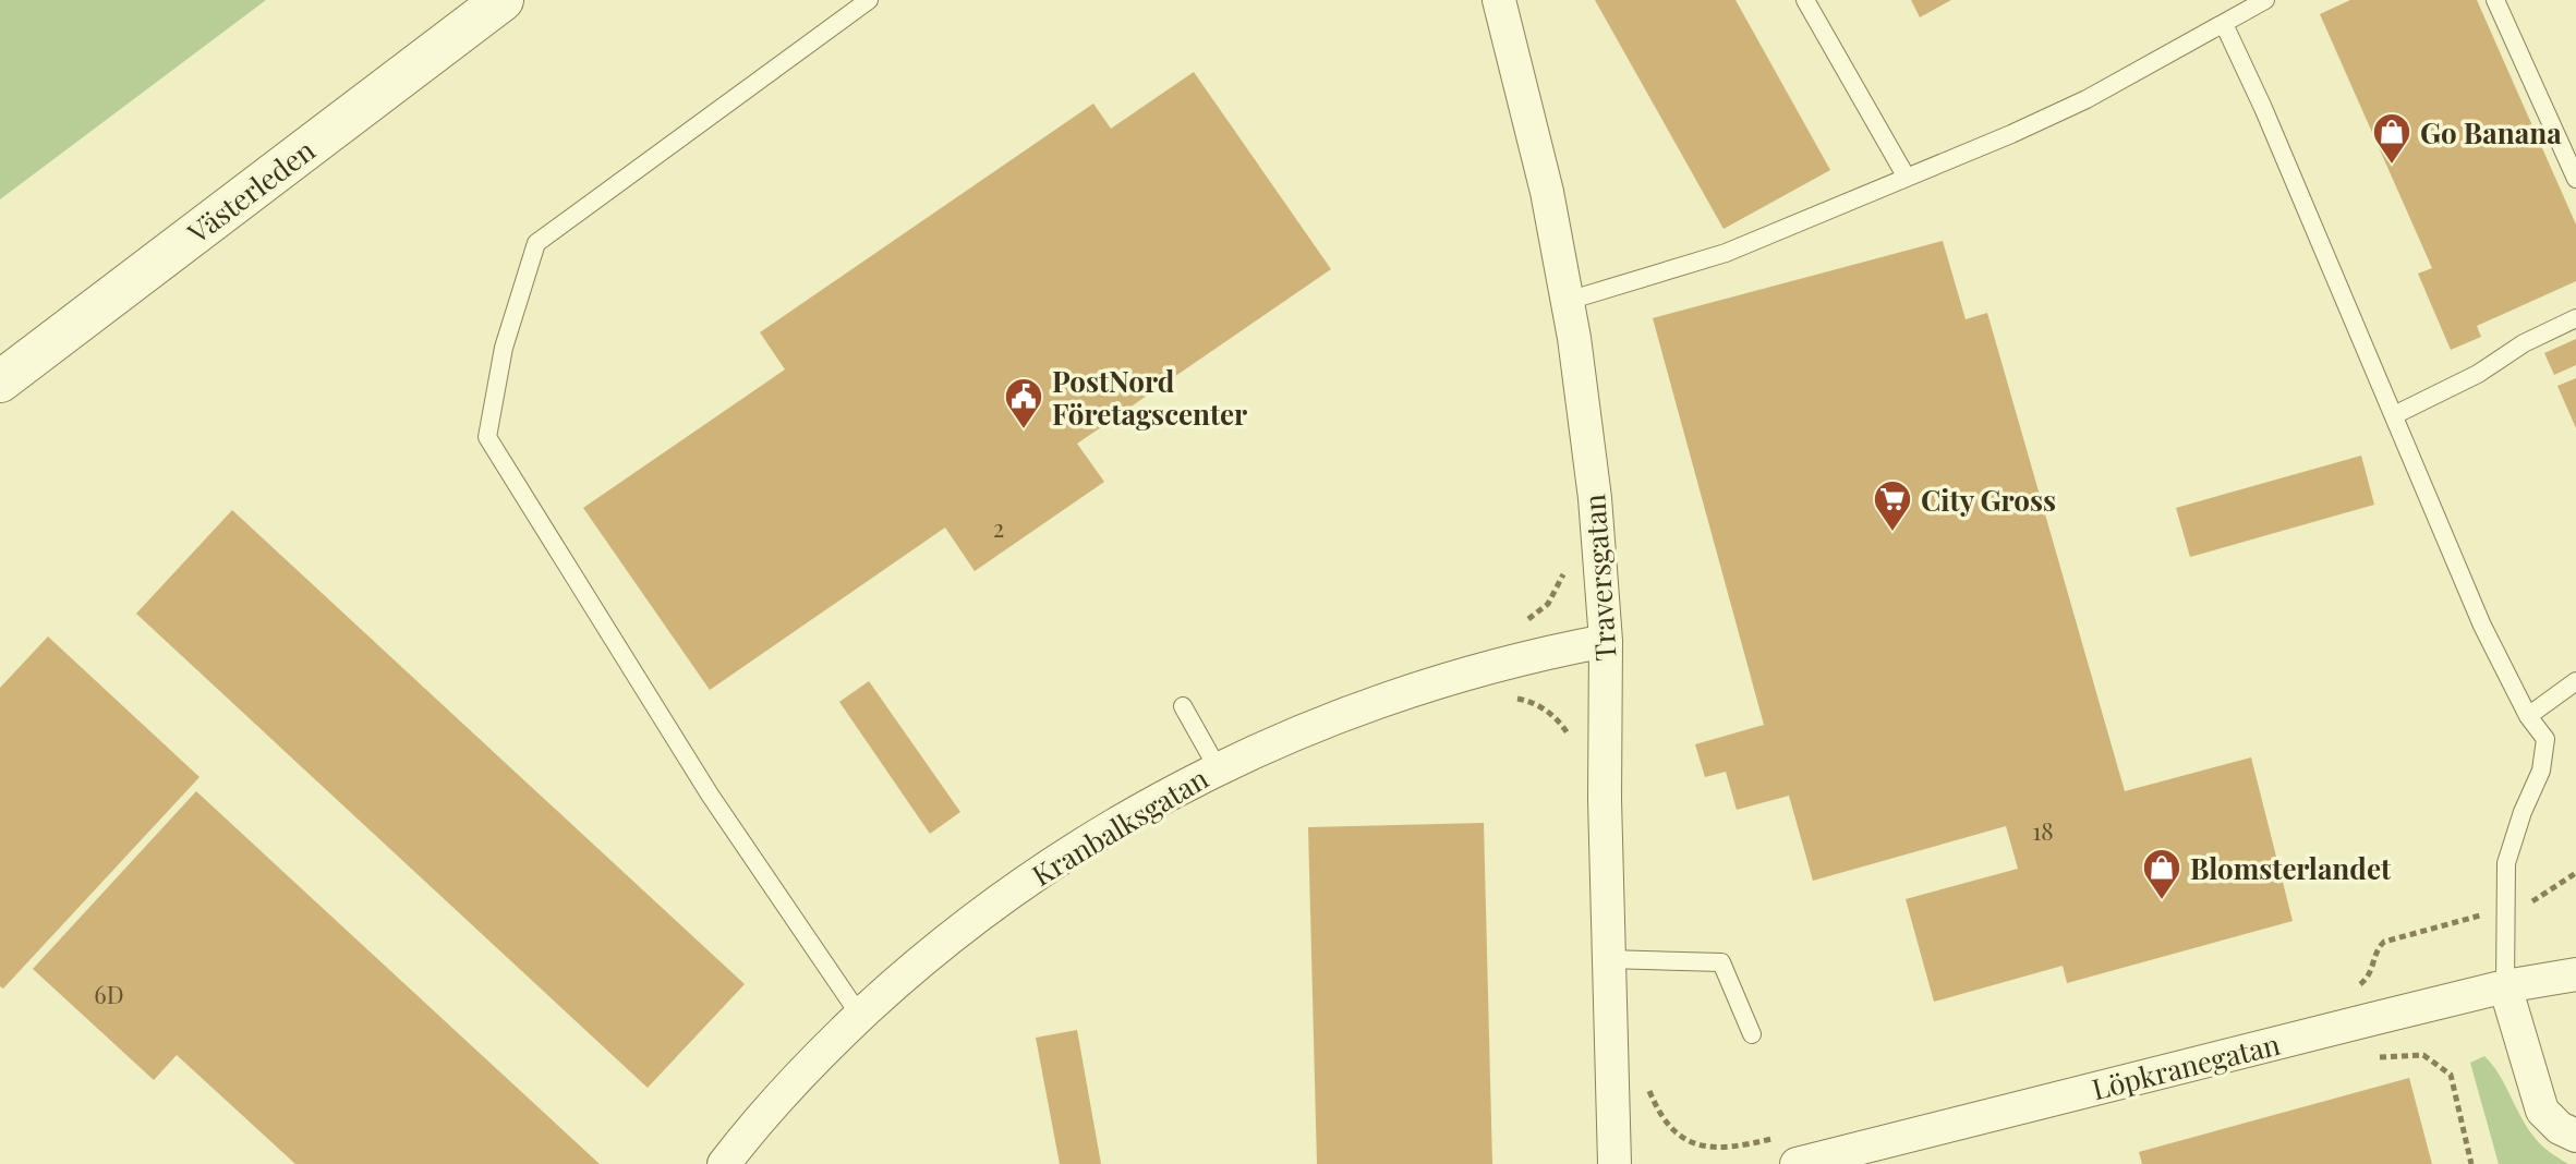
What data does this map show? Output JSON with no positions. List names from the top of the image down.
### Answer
{
  "streets": {
    "street": [
      "Västerleden",
      "Traversgatan",
      "Kranbalksgatan",
      "Löpkranegatan"
    ]
  },
  "crossings": [
    ["Traversgatan", "Kranbalksgatan"]
  ],
  "places": {
    "shop": ["Go Banana", "Blomsterlandet"],
    "public building": ["PostNord Företagscenter"],
    "supermarket": ["City Gross"]
  },
  "house_numbers": ["2", "18", "6D"]
}
